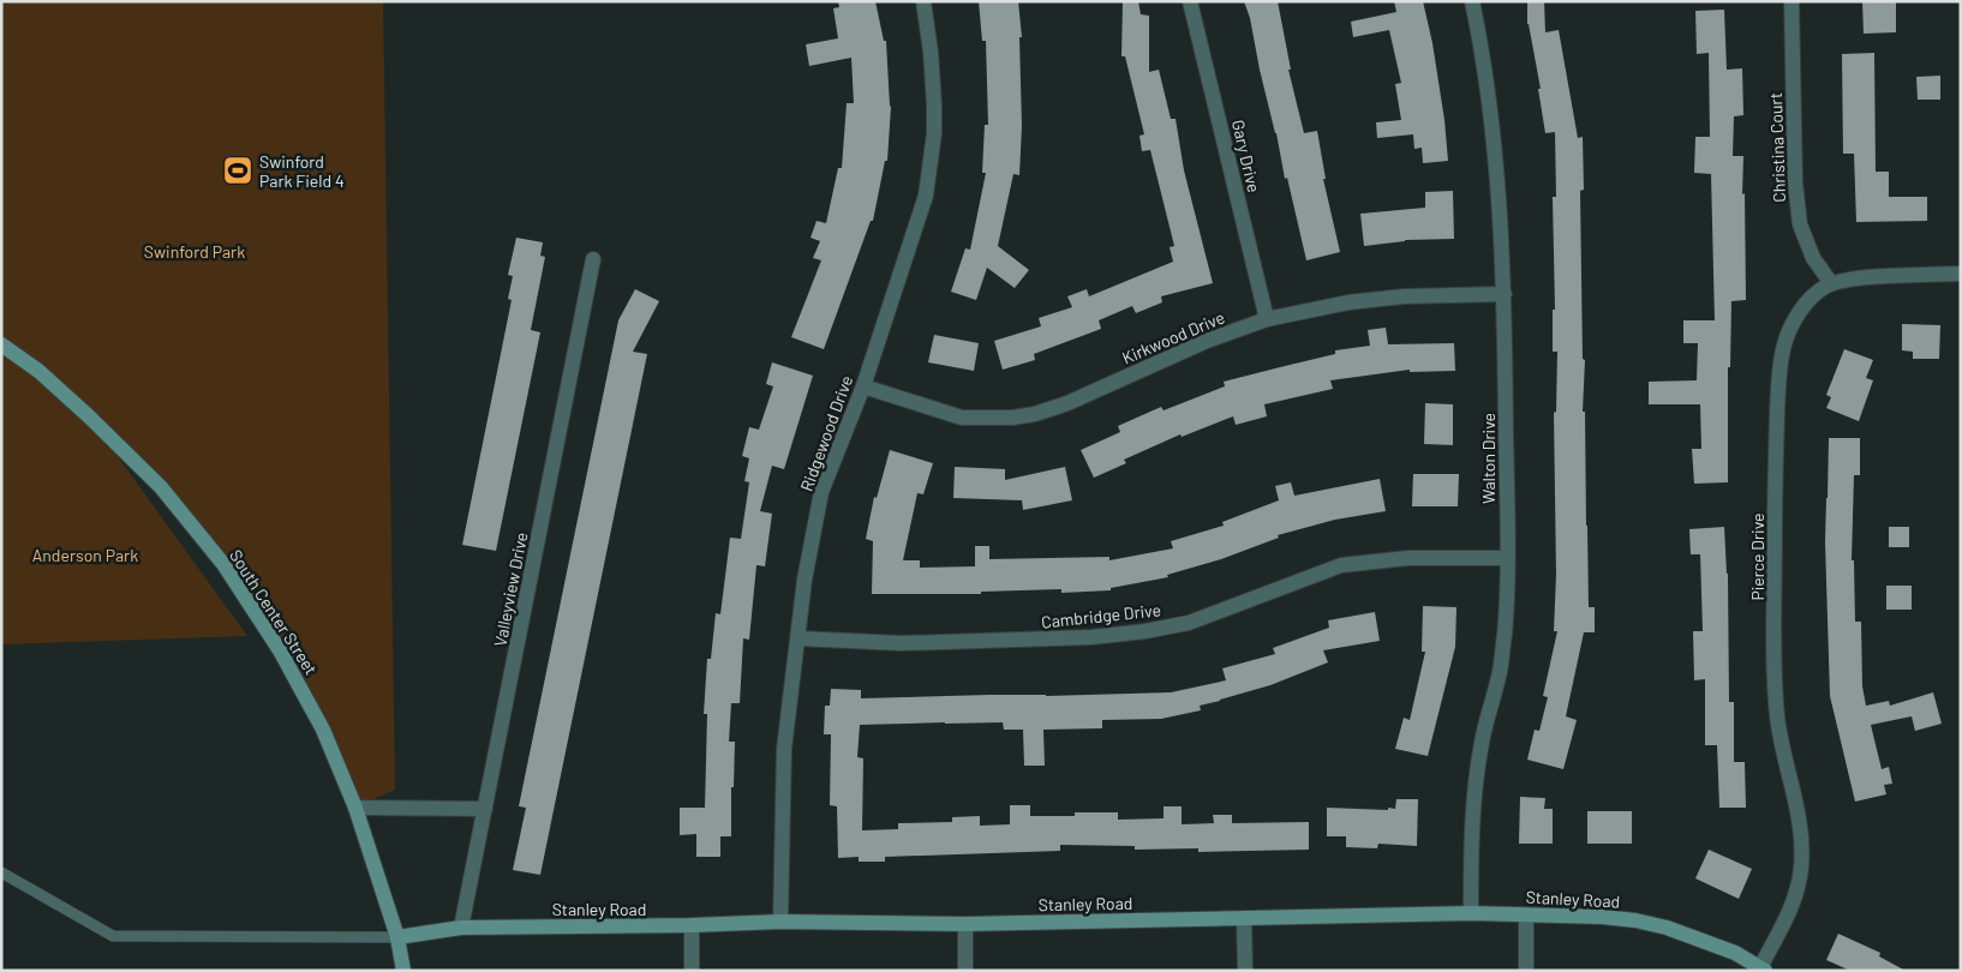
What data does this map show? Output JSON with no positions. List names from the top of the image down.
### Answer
{
  "streets": {
    "street": [
      "Christina Court",
      "Gary Drive",
      "Kirkwood Drive",
      "Ridgewood Drive",
      "Walton Drive",
      "Pierce Drive",
      "Valleyview Drive",
      "South Center Street",
      "Cambridge Drive",
      "Stanley Road"
    ]
  },
  "crossings": [
    ["Christina Court", "Pierce Drive"],
    ["Gary Drive", "Kirkwood Drive"],
    ["Kirkwood Drive", "Ridgewood Drive"],
    ["Kirkwood Drive", "Walton Drive"],
    ["Ridgewood Drive", "Cambridge Drive"],
    ["Ridgewood Drive", "Stanley Road"],
    ["Walton Drive", "Cambridge Drive"],
    ["Walton Drive", "Stanley Road"],
    ["Pierce Drive", "Stanley Road"],
    ["Valleyview Drive", "Stanley Road"],
    ["South Center Street", "Stanley Road"]
  ],
  "parks": ["Swinford Park", "Anderson Park"],
  "places": {
    "sports": ["Swinford Park Field 4"]
  }
}
